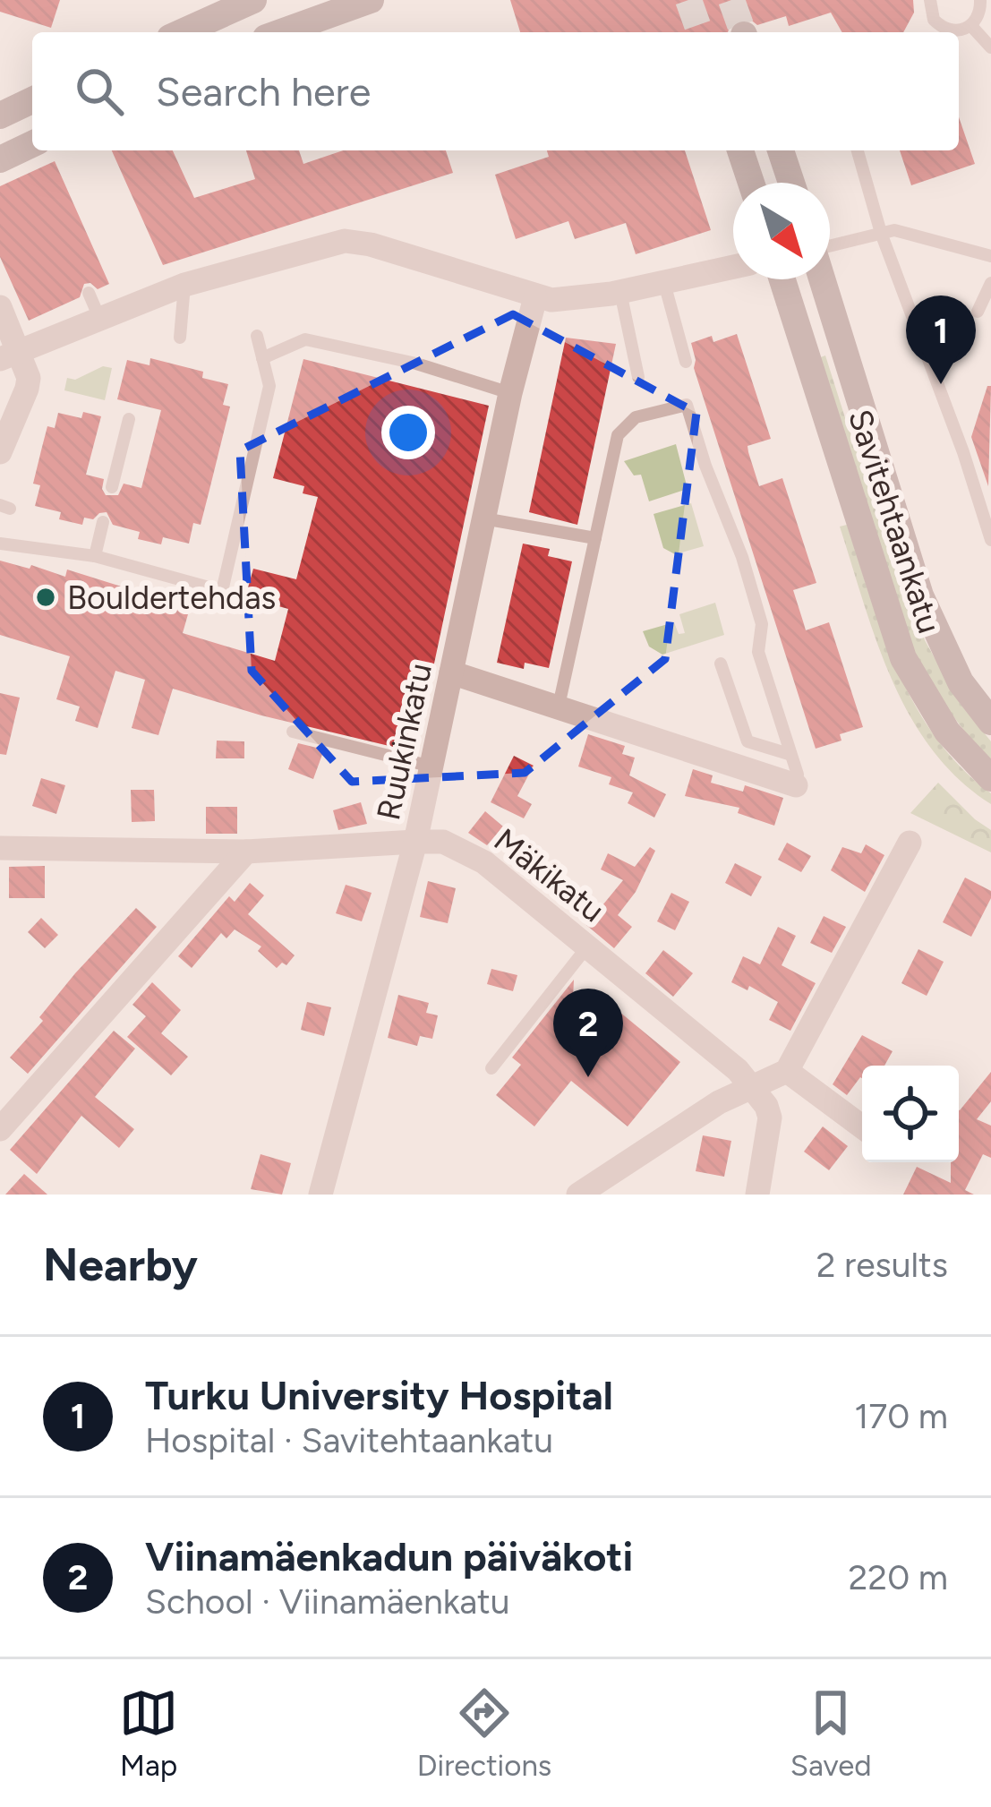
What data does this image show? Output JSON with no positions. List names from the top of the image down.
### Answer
{
  "streets": {
    "main road": ["Savitehtaankatu"],
    "street": ["Ruukinkatu", "Mäkikatu"]
  },
  "crossings": [
    ["Ruukinkatu", "Mäkikatu"]
  ],
  "places": ["Bouldertehdas"],
  "north": "bottom right",
  "page": {
    "search": "Search here",
    "pins": ["1", "2"],
    "heading": ["Nearby", "2 results"],
    "list": [
      {
        "mark": "1",
        "name": "Turku University Hospital",
        "note": "Hospital · Savitehtaankatu",
        "value": "170 m"
      },
      {
        "mark": "2",
        "name": "Viinamäenkadun päiväkoti",
        "note": "School · Viinamäenkatu",
        "value": "220 m"
      }
    ],
    "nav": ["Map", "Directions", "Saved"]
  }
}
